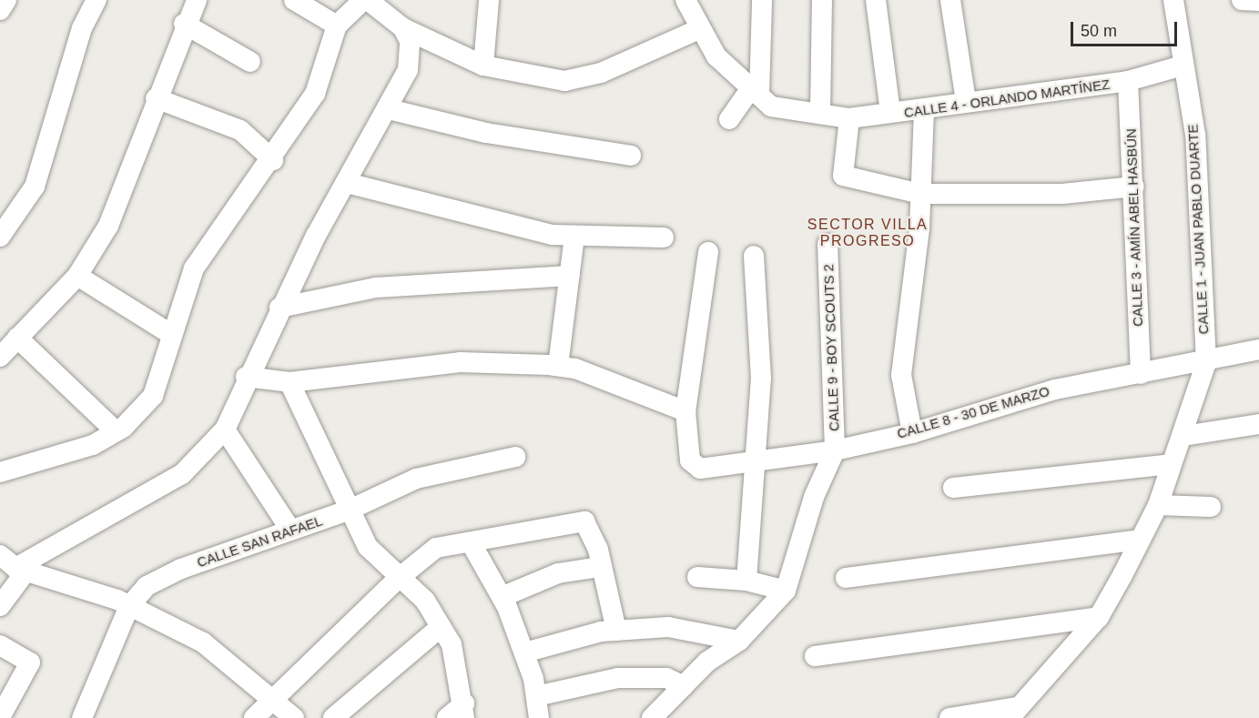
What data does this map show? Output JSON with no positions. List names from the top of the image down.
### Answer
{
  "streets": {
    "street": [
      "CALLE 4 - ORLANDO MARTÍNEZ",
      "CALLE 3 - AMÍN ABEL HASBÚN",
      "CALLE 1 - JUAN PABLO DUARTE",
      "CALLE 9 - BOY SCOUTS 2",
      "CALLE 8 - 30 DE MARZO",
      "CALLE SAN RAFAEL"
    ]
  },
  "crossings": [
    ["CALLE 4 - ORLANDO MARTÍNEZ", "CALLE 3 - AMÍN ABEL HASBÚN"],
    ["CALLE 4 - ORLANDO MARTÍNEZ", "CALLE 1 - JUAN PABLO DUARTE"],
    ["CALLE 3 - AMÍN ABEL HASBÚN", "CALLE 8 - 30 DE MARZO"],
    ["CALLE 1 - JUAN PABLO DUARTE", "CALLE 8 - 30 DE MARZO"],
    ["CALLE 9 - BOY SCOUTS 2", "CALLE 8 - 30 DE MARZO"]
  ],
  "districts": ["SECTOR VILLA PROGRESO"],
  "scale_bar": "50 m"
}
